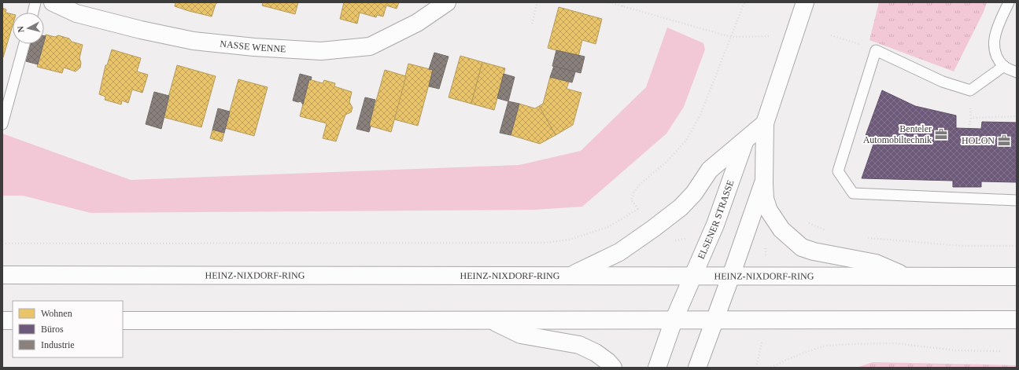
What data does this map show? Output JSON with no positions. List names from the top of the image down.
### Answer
{
  "streets": {
    "main road": ["NASSE WENNE", "ELSENER STRASSE", "HEINZ-NIXDORF-RING"]
  },
  "crossings": [
    ["ELSENER STRASSE", "HEINZ-NIXDORF-RING"]
  ],
  "places": {
    "office": ["Benteler Automobiltechnik", "HOLON"]
  },
  "legend": ["Wohnen", "Büros", "Industrie"],
  "north": "left"
}
